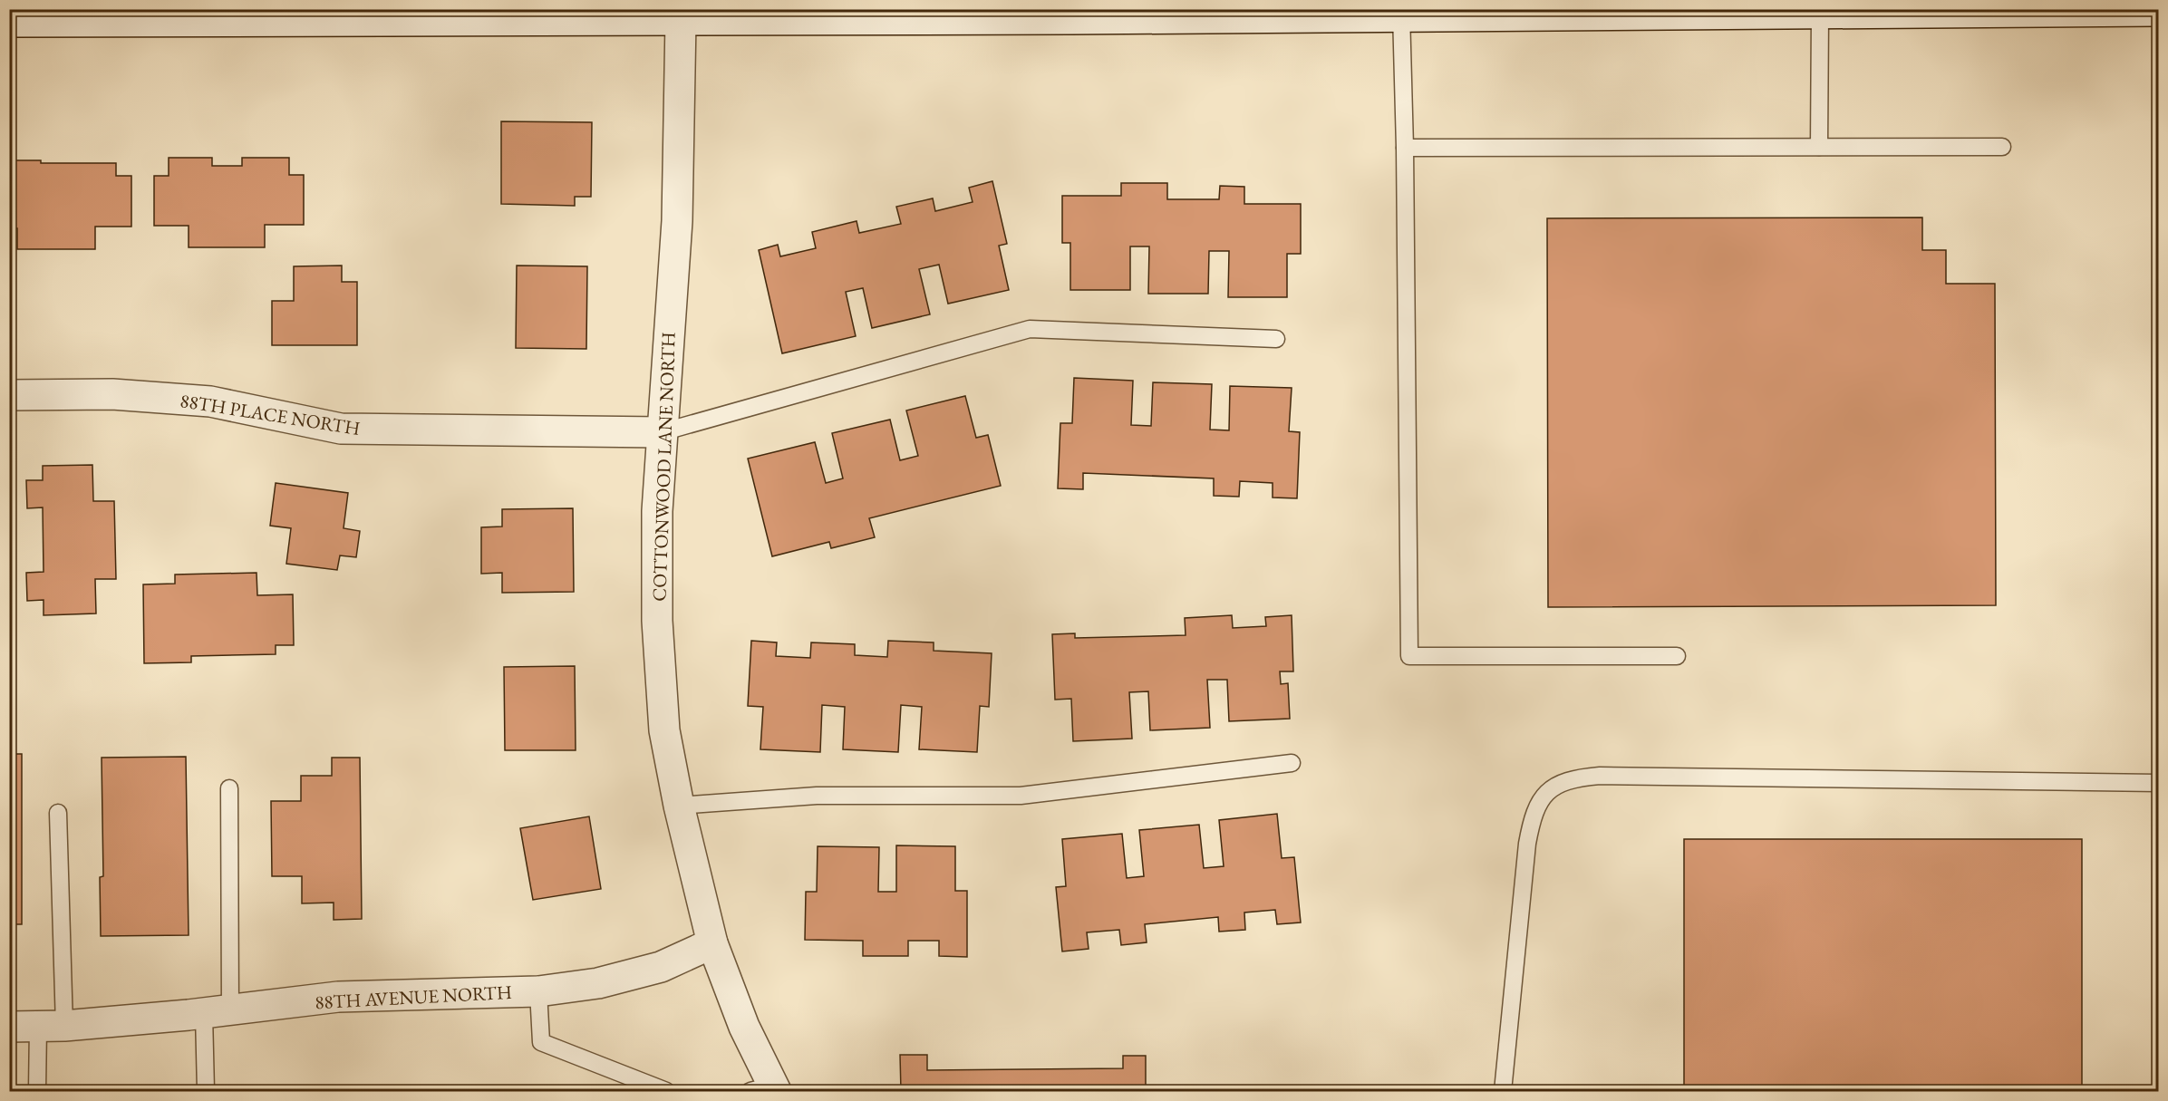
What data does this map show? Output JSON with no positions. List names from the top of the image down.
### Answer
{
  "streets": {
    "street": ["88TH PLACE NORTH", "COTTONWOOD LANE NORTH", "88TH AVENUE NORTH"]
  },
  "crossings": [
    ["88TH PLACE NORTH", "COTTONWOOD LANE NORTH"],
    ["COTTONWOOD LANE NORTH", "88TH AVENUE NORTH"]
  ]
}
